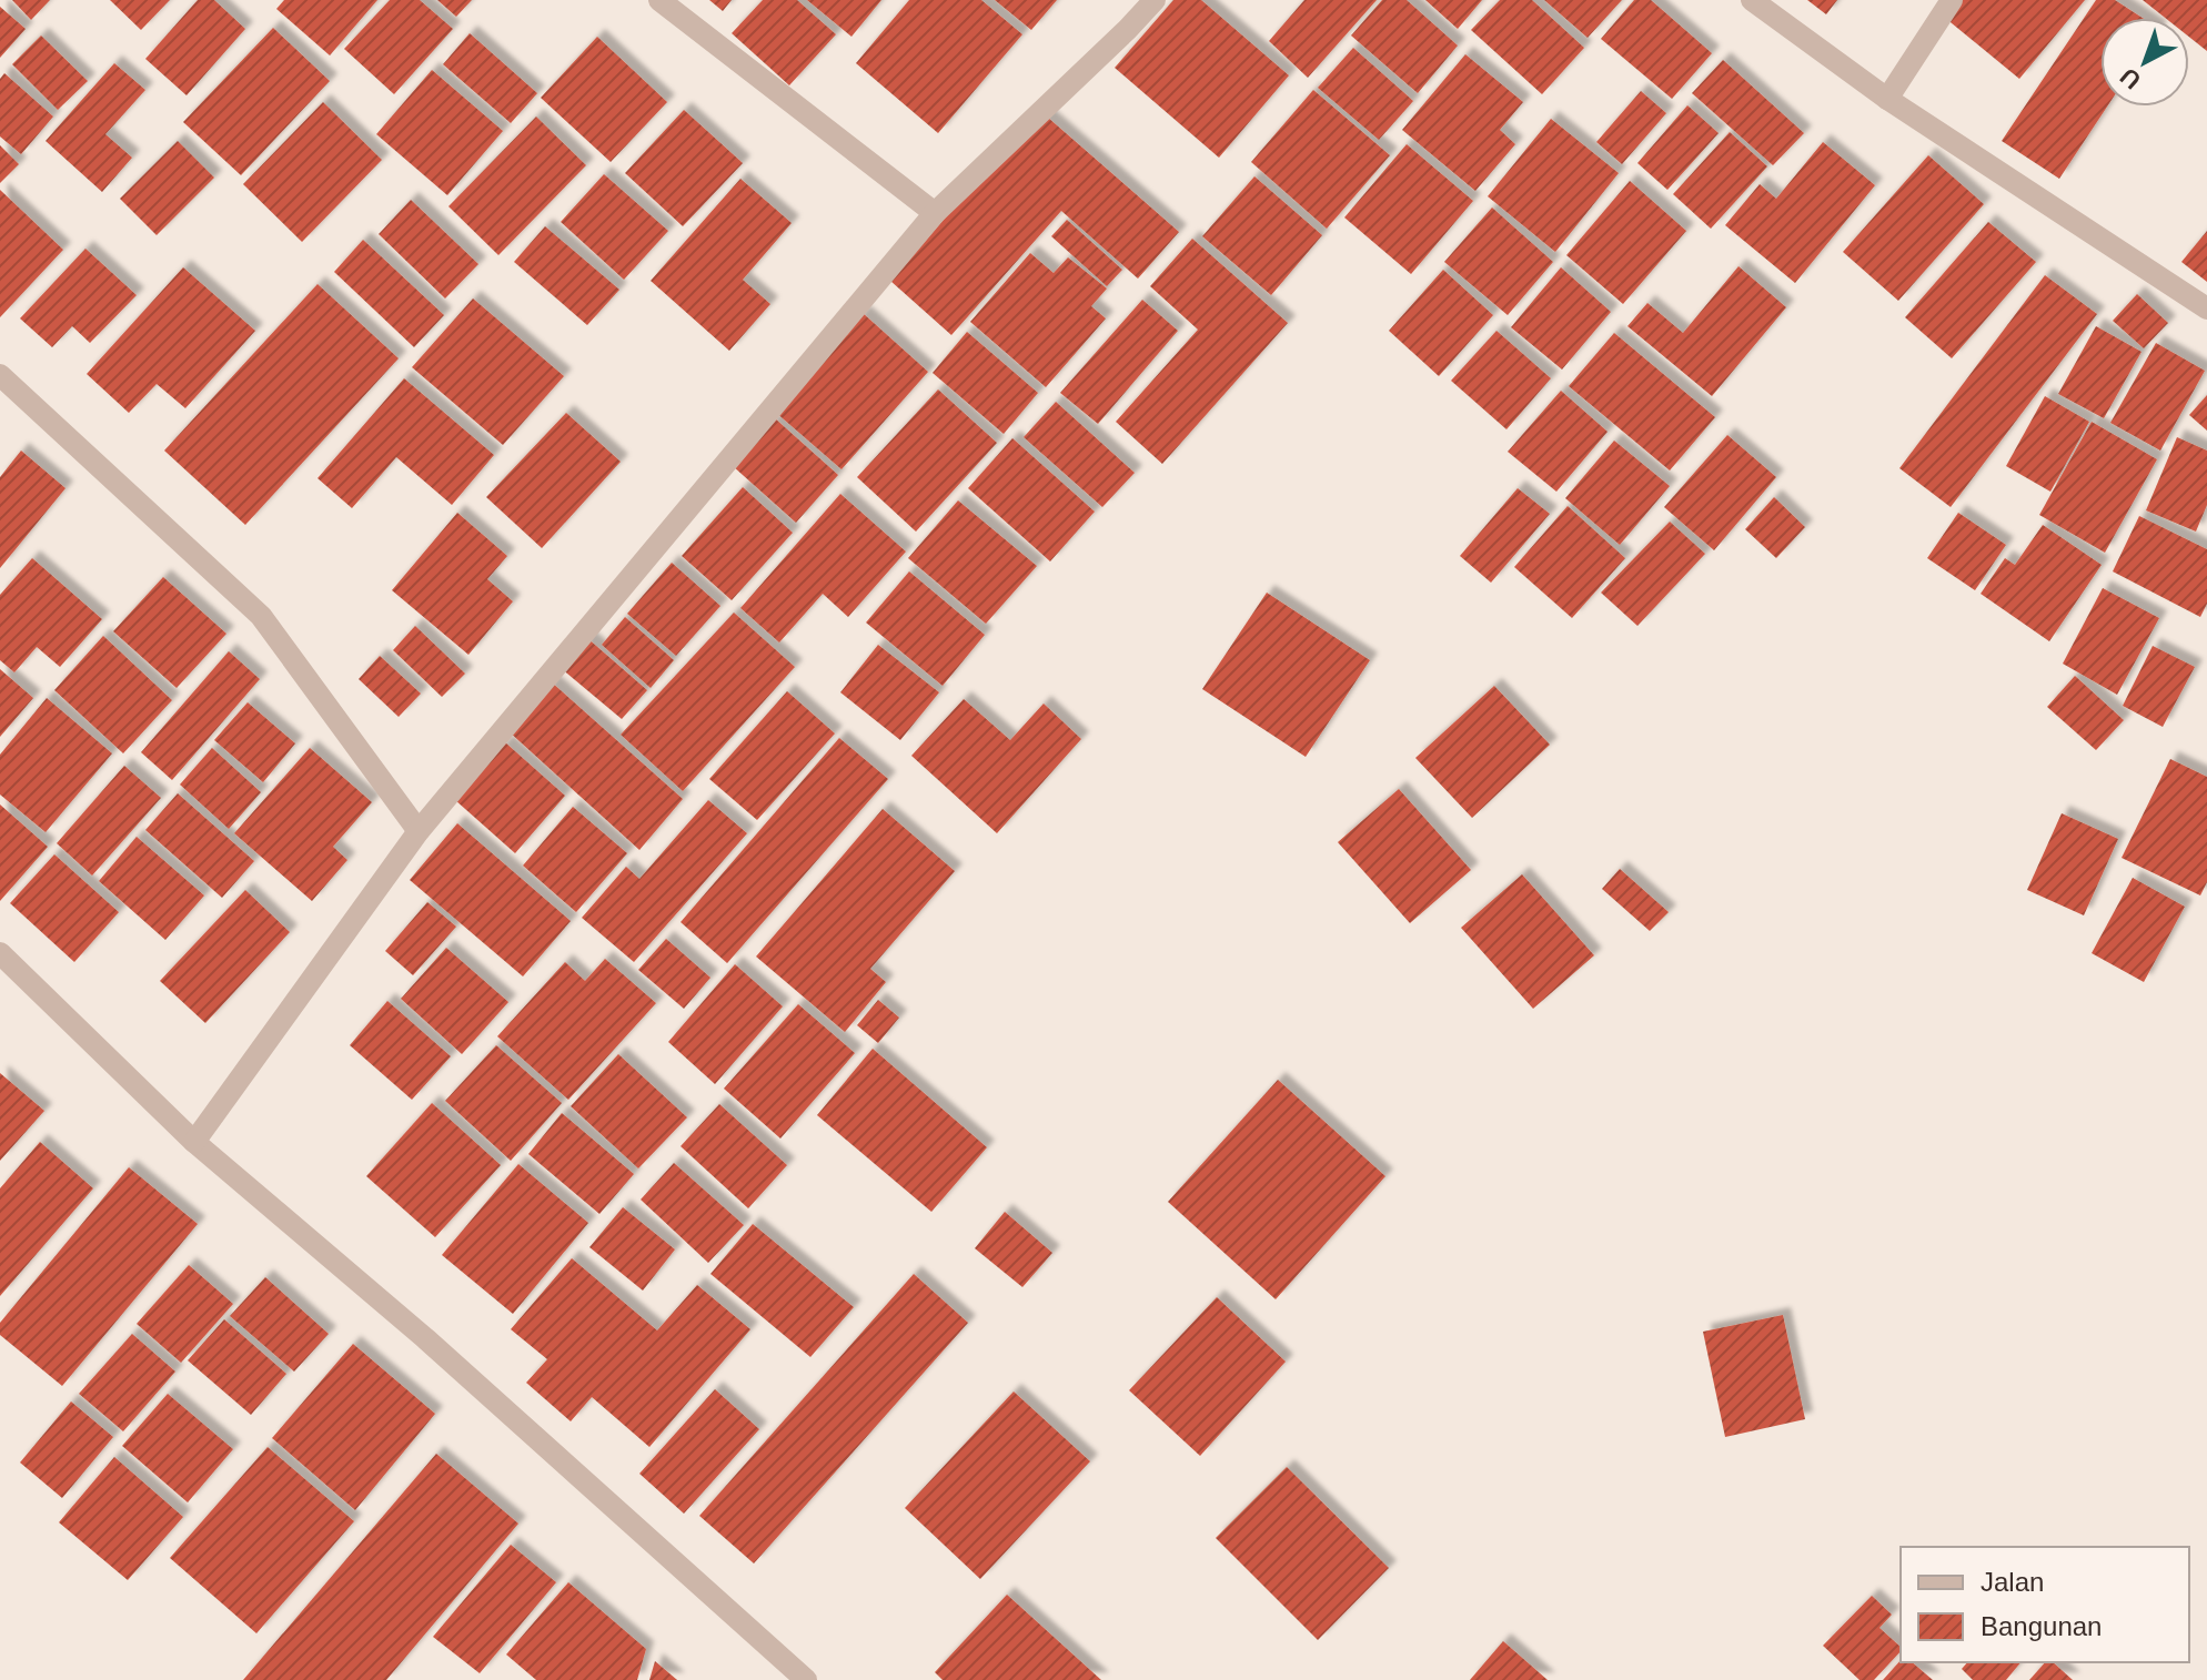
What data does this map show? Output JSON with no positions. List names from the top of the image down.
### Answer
{
  "legend": ["Jalan", "Bangunan"],
  "north": "bottom left"
}
